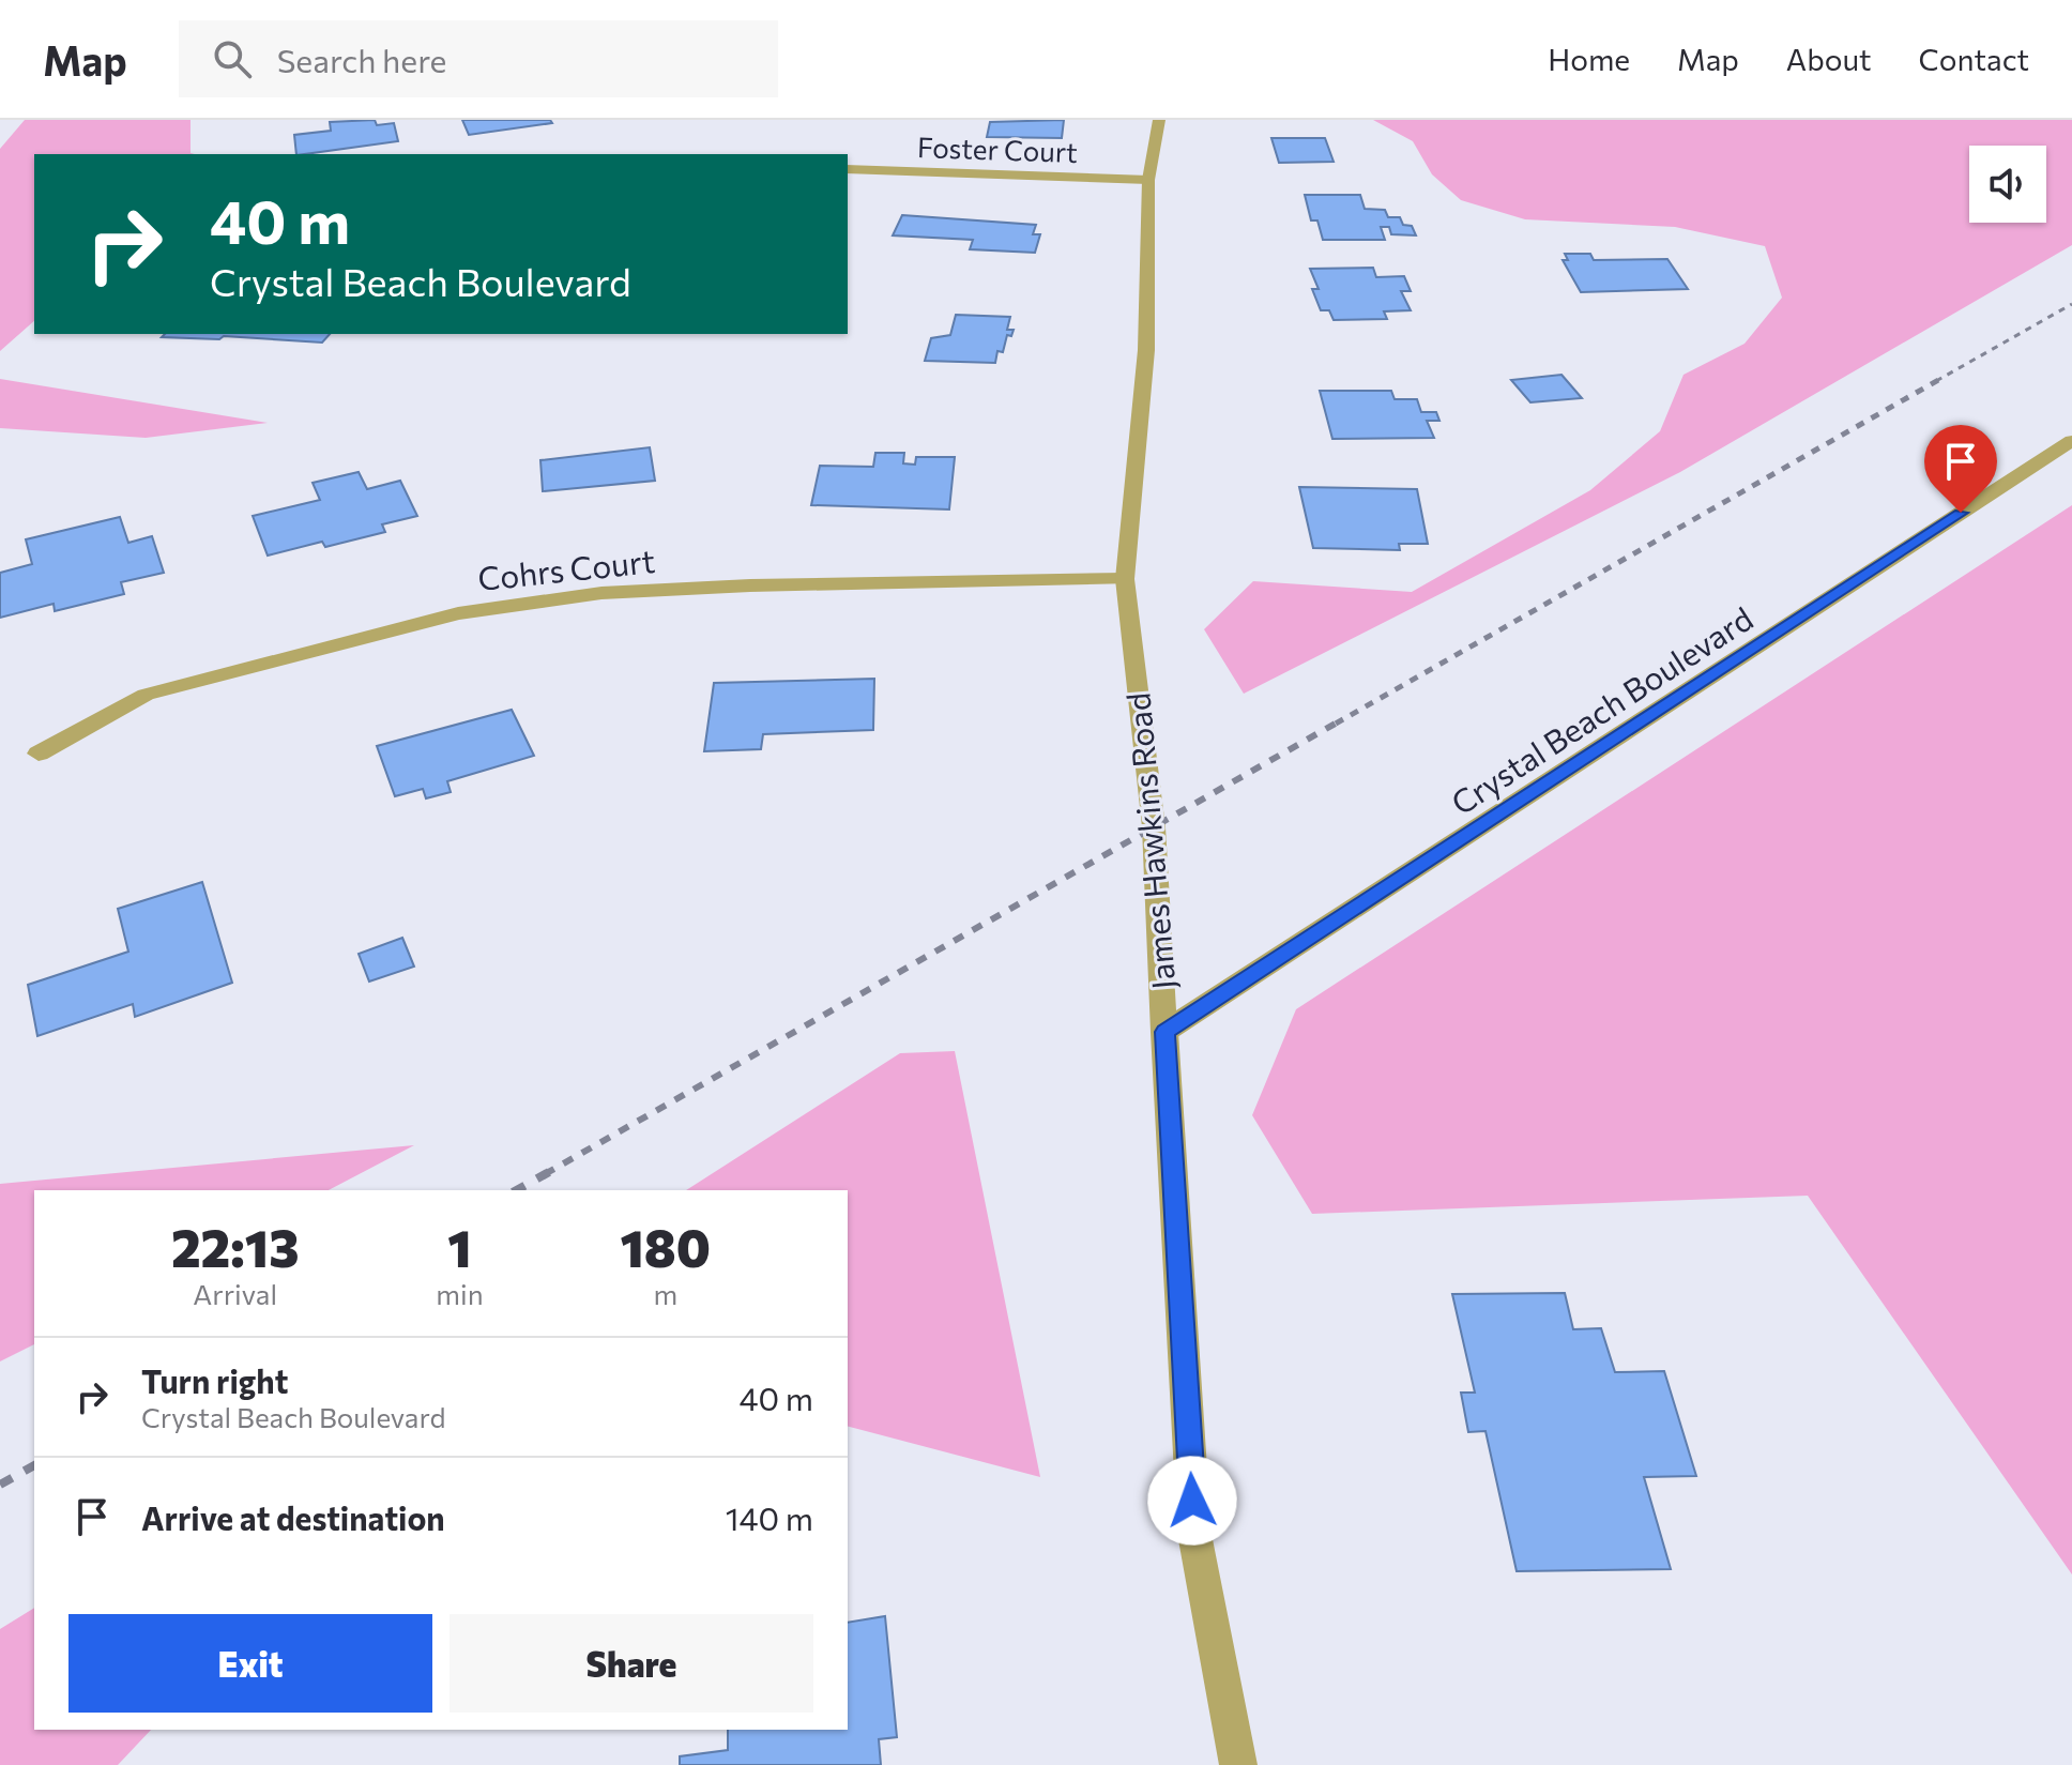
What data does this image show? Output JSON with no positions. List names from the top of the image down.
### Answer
{
  "streets": {
    "street": [
      "Foster Court",
      "Cohrs Court",
      "Crystal Beach Boulevard",
      "James Hawkins Road"
    ]
  },
  "crossings": [
    ["Foster Court", "James Hawkins Road"],
    ["Cohrs Court", "James Hawkins Road"],
    ["Crystal Beach Boulevard", "James Hawkins Road"]
  ],
  "page": {
    "header": "Map",
    "search": "Search here",
    "nav": [
      "Home",
      "Map",
      "About",
      "Contact"
    ],
    "turn": ["40 m", "Crystal Beach Boulevard"],
    "eta": [
      "22:13",
      "Arrival",
      "1",
      "min",
      "180",
      "m"
    ],
    "list": [
      {
        "name": "Turn right",
        "note": "Crystal Beach Boulevard",
        "value": "40 m"
      },
      {
        "name": "Arrive at destination",
        "value": "140 m"
      }
    ],
    "buttons": ["Exit", "Share"]
  }
}
